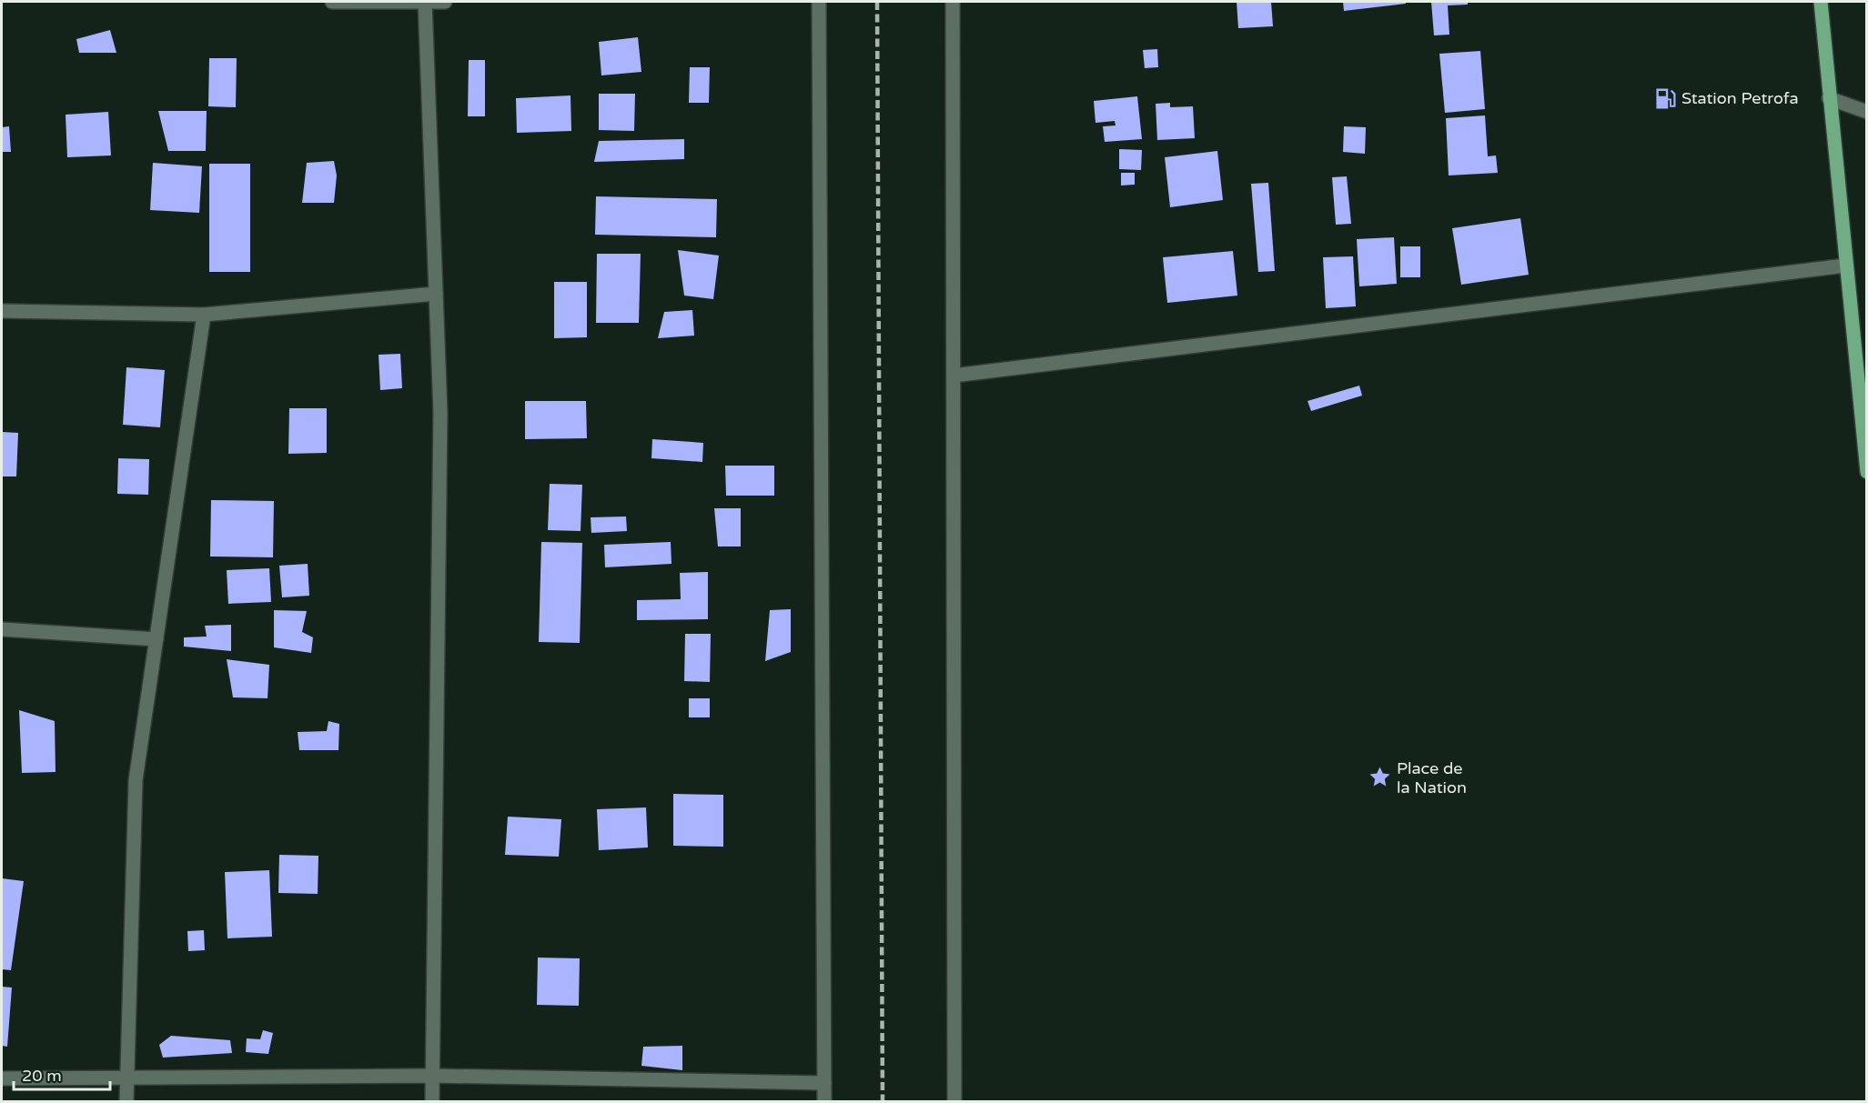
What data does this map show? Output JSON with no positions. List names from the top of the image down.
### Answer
{
  "places": {
    "fuel station": ["Station Petrofa"],
    "place": ["Place de la Nation"]
  },
  "scale_bar": "20 m"
}
